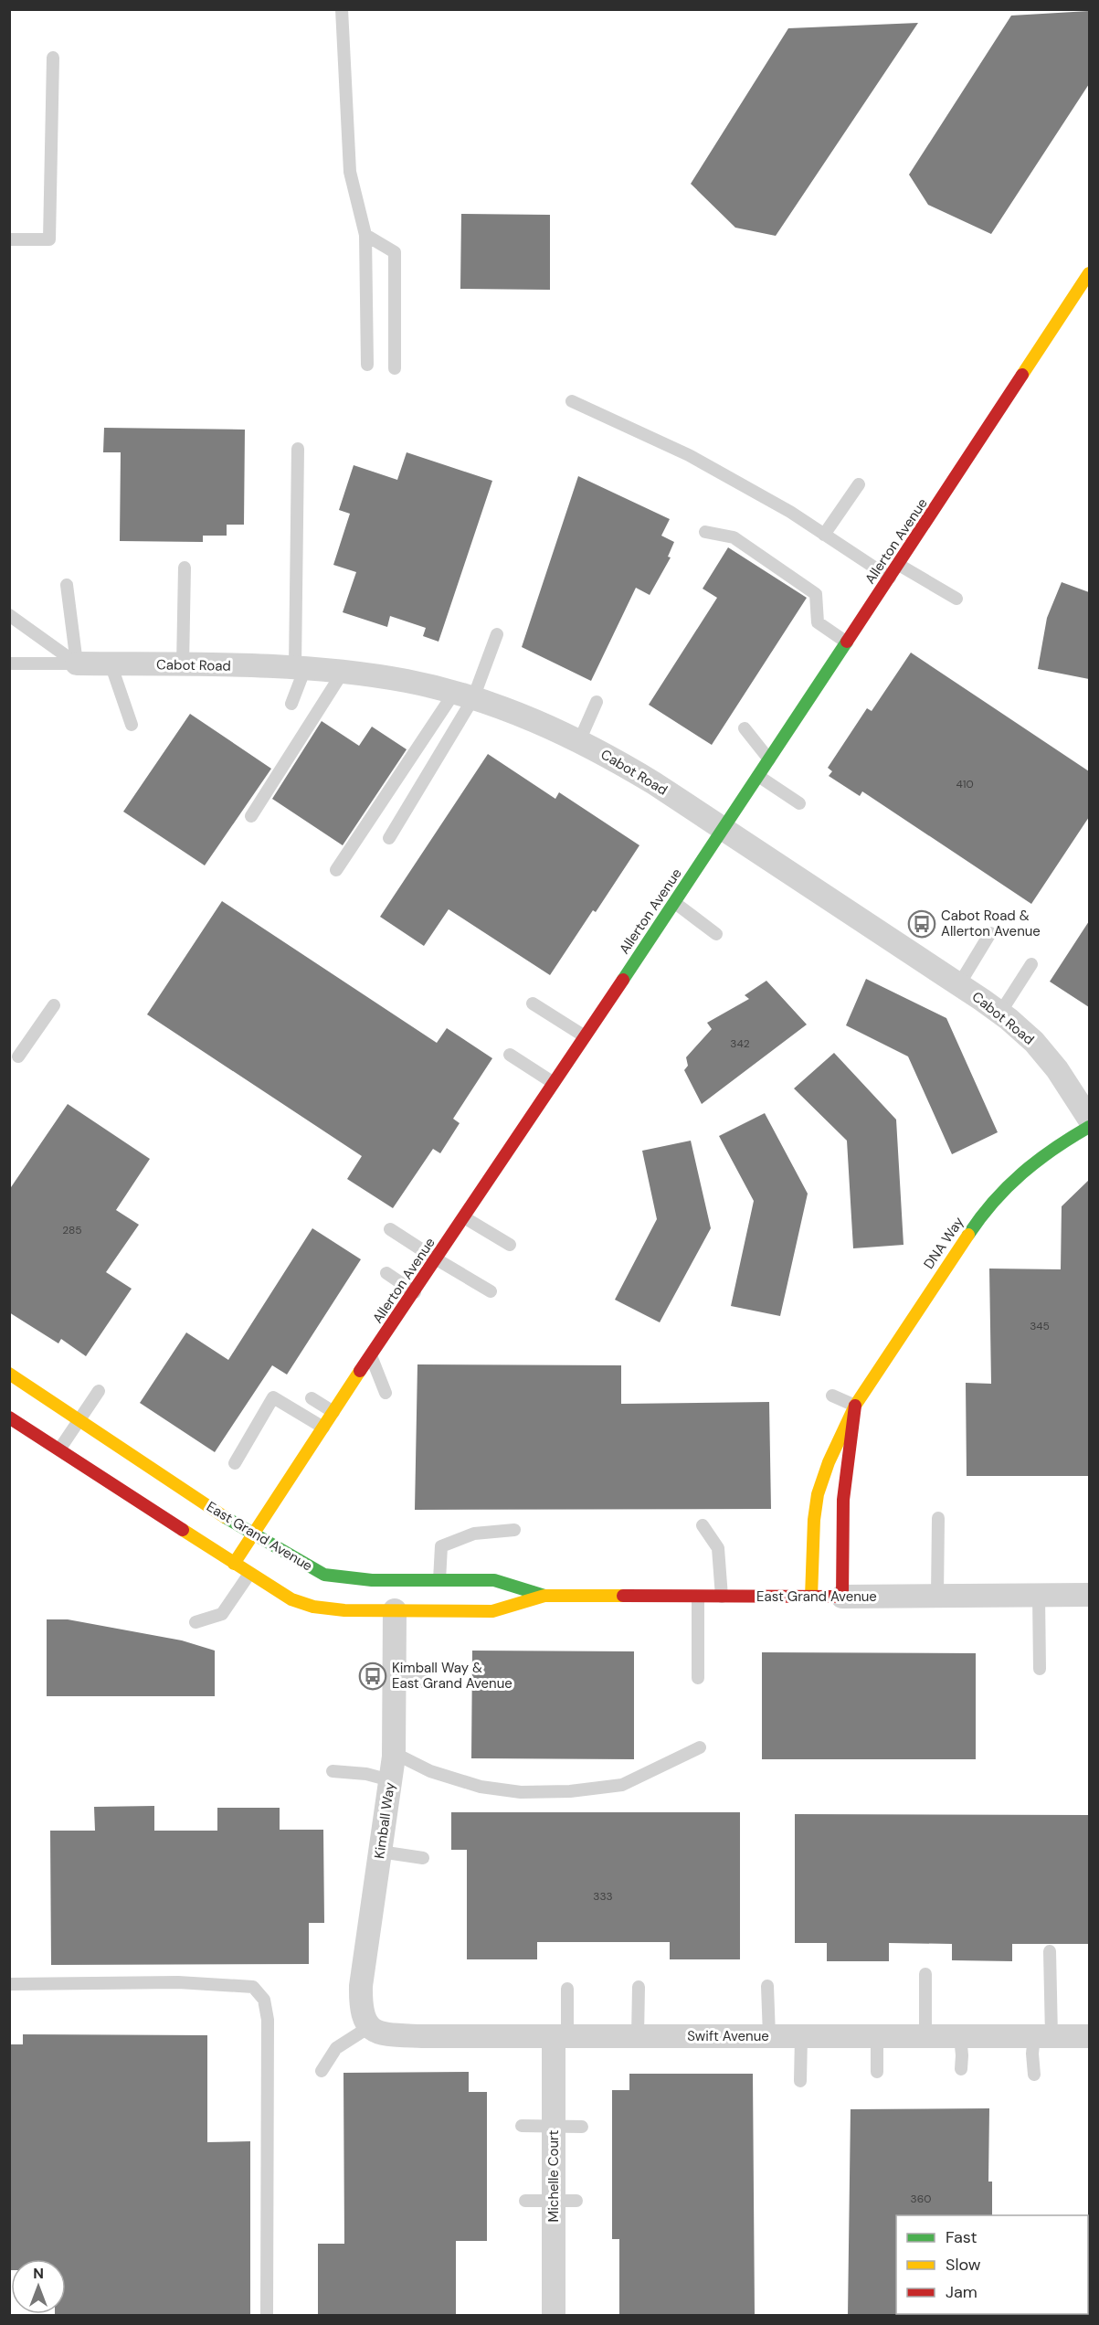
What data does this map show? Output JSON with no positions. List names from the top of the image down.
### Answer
{
  "streets": {
    "main road": ["Allerton Avenue", "DNA Way", "East Grand Avenue"],
    "street": [
      "Cabot Road",
      "Kimball Way",
      "Swift Avenue",
      "Michelle Court"
    ]
  },
  "crossings": [
    ["Allerton Avenue", "Cabot Road"],
    ["Allerton Avenue", "East Grand Avenue"],
    ["DNA Way", "East Grand Avenue"],
    ["East Grand Avenue", "Kimball Way"],
    ["Kimball Way", "Swift Avenue"],
    ["Swift Avenue", "Michelle Court"]
  ],
  "places": {
    "bus stop": ["Cabot Road & Allerton Avenue", "Kimball Way & East Grand Avenue"]
  },
  "house_numbers": [
    "410",
    "342",
    "285",
    "345",
    "333",
    "360"
  ],
  "legend": ["Fast", "Slow", "Jam"],
  "north": "top"
}
